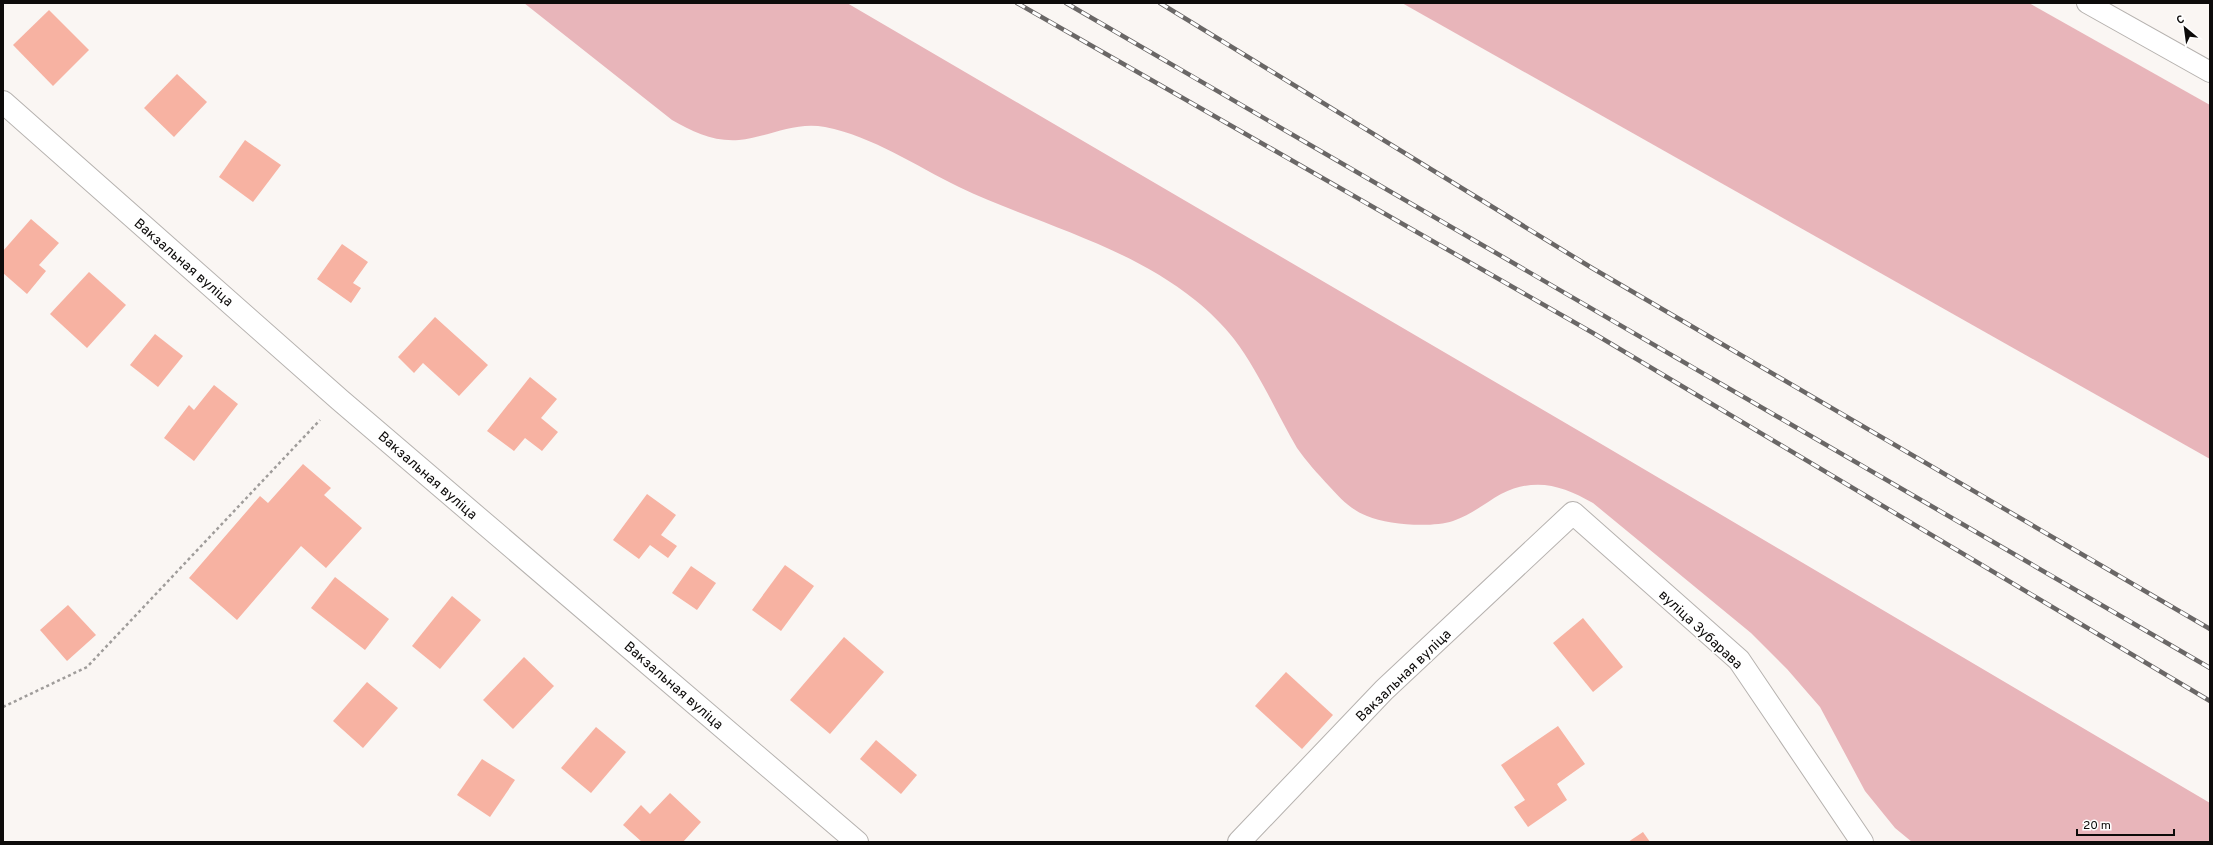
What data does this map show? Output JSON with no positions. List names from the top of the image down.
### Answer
{
  "streets": {
    "street": ["Вакзальная вуліца", "вуліца Зубарава"]
  },
  "crossings": [
    ["Вакзальная вуліца", "вуліца Зубарава"]
  ],
  "scale_bar": "20 m",
  "north": "top left"
}
